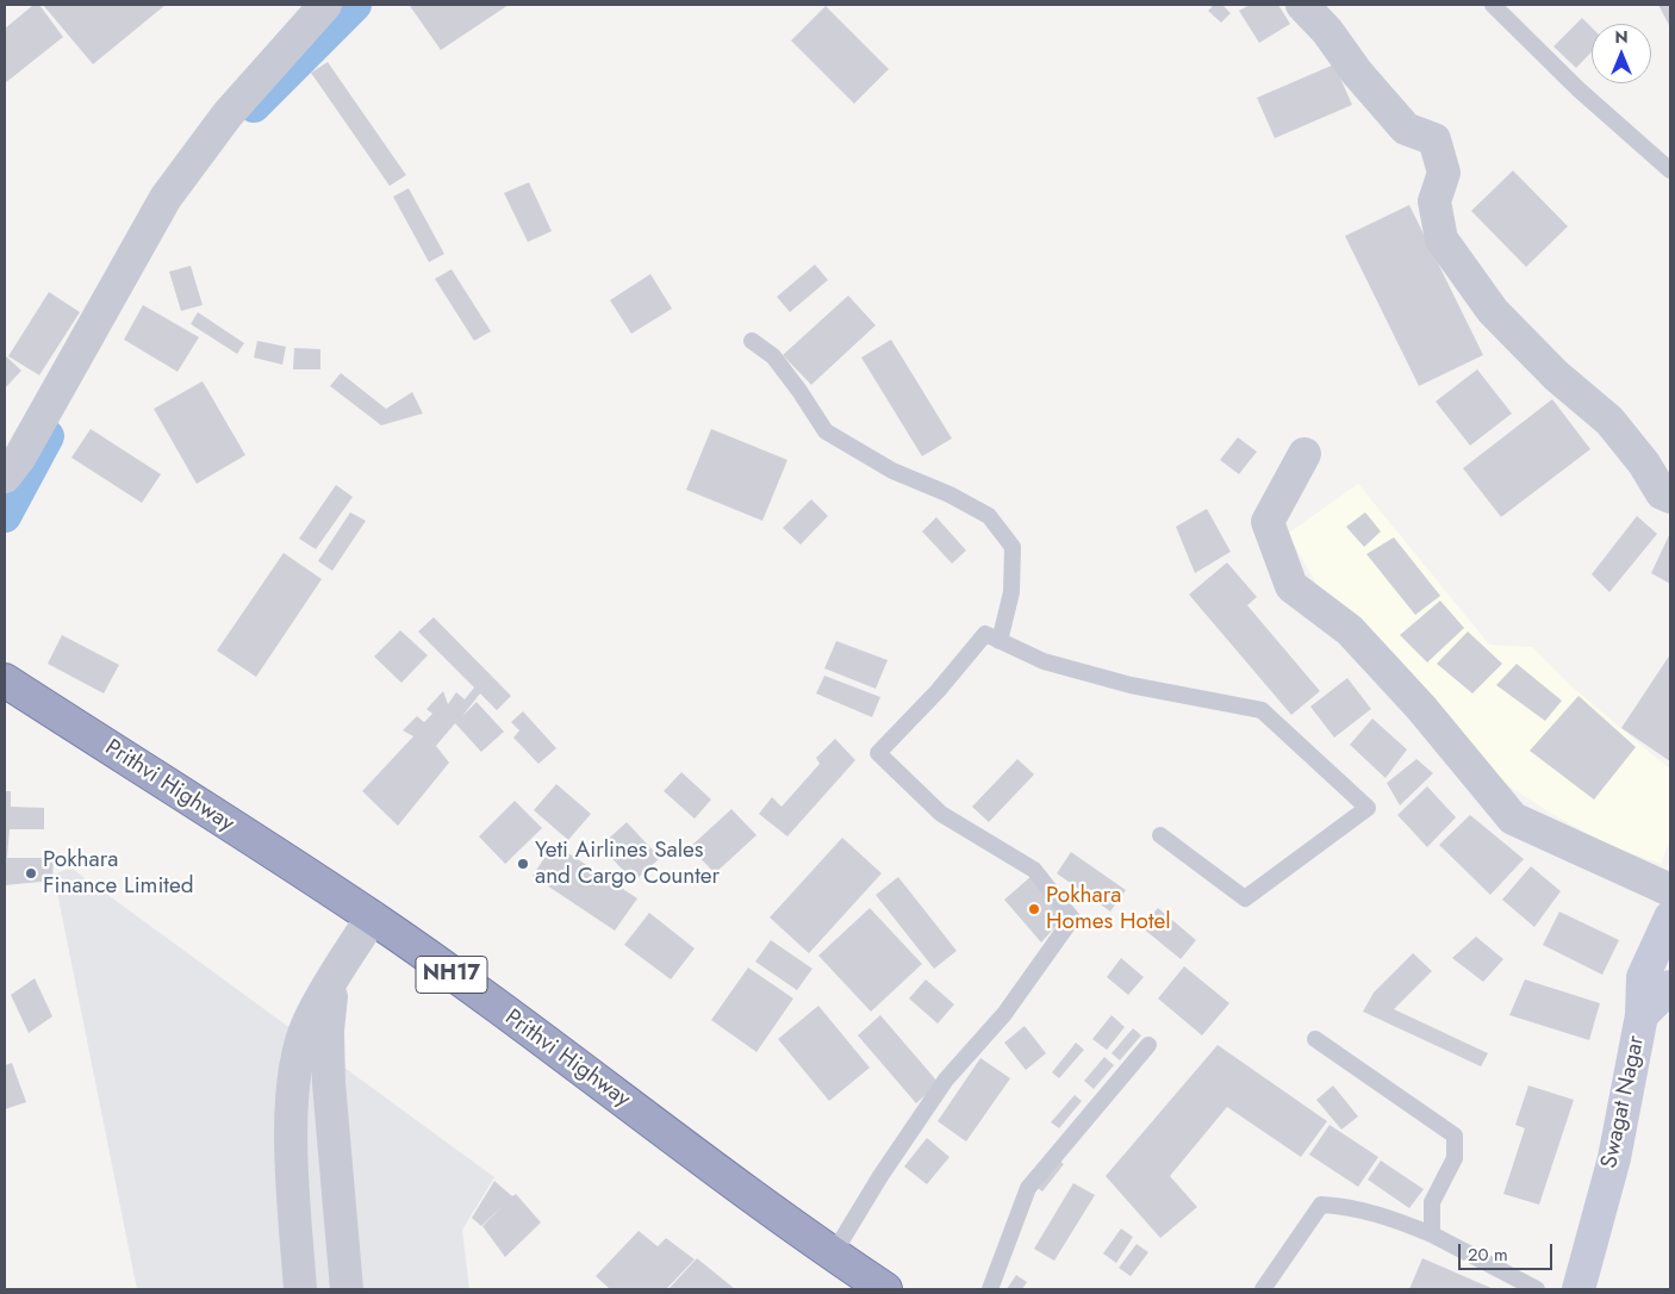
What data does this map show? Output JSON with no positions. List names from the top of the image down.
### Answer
{
  "streets": {
    "highway": ["Prithvi Highway", "NH17"],
    "main road": ["Swagat Nagar"]
  },
  "places": ["Yeti Airlines Sales and Cargo Counter", "Pokhara Finance Limited", "Pokhara Homes Hotel"],
  "scale_bar": "20 m",
  "north": "top"
}
